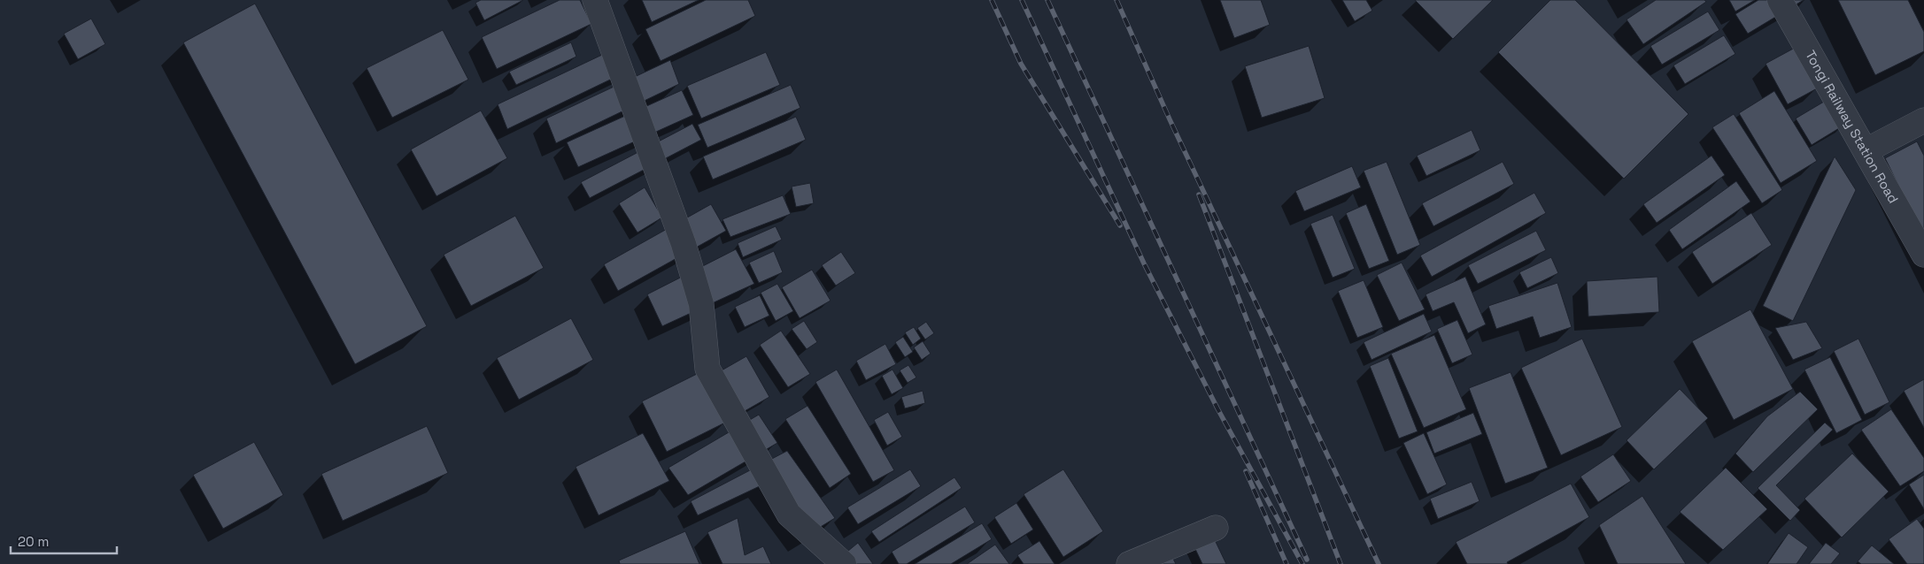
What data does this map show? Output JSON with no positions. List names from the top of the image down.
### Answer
{
  "streets": {
    "street": ["Tongi Railway Station Road"]
  },
  "scale_bar": "20 m"
}
